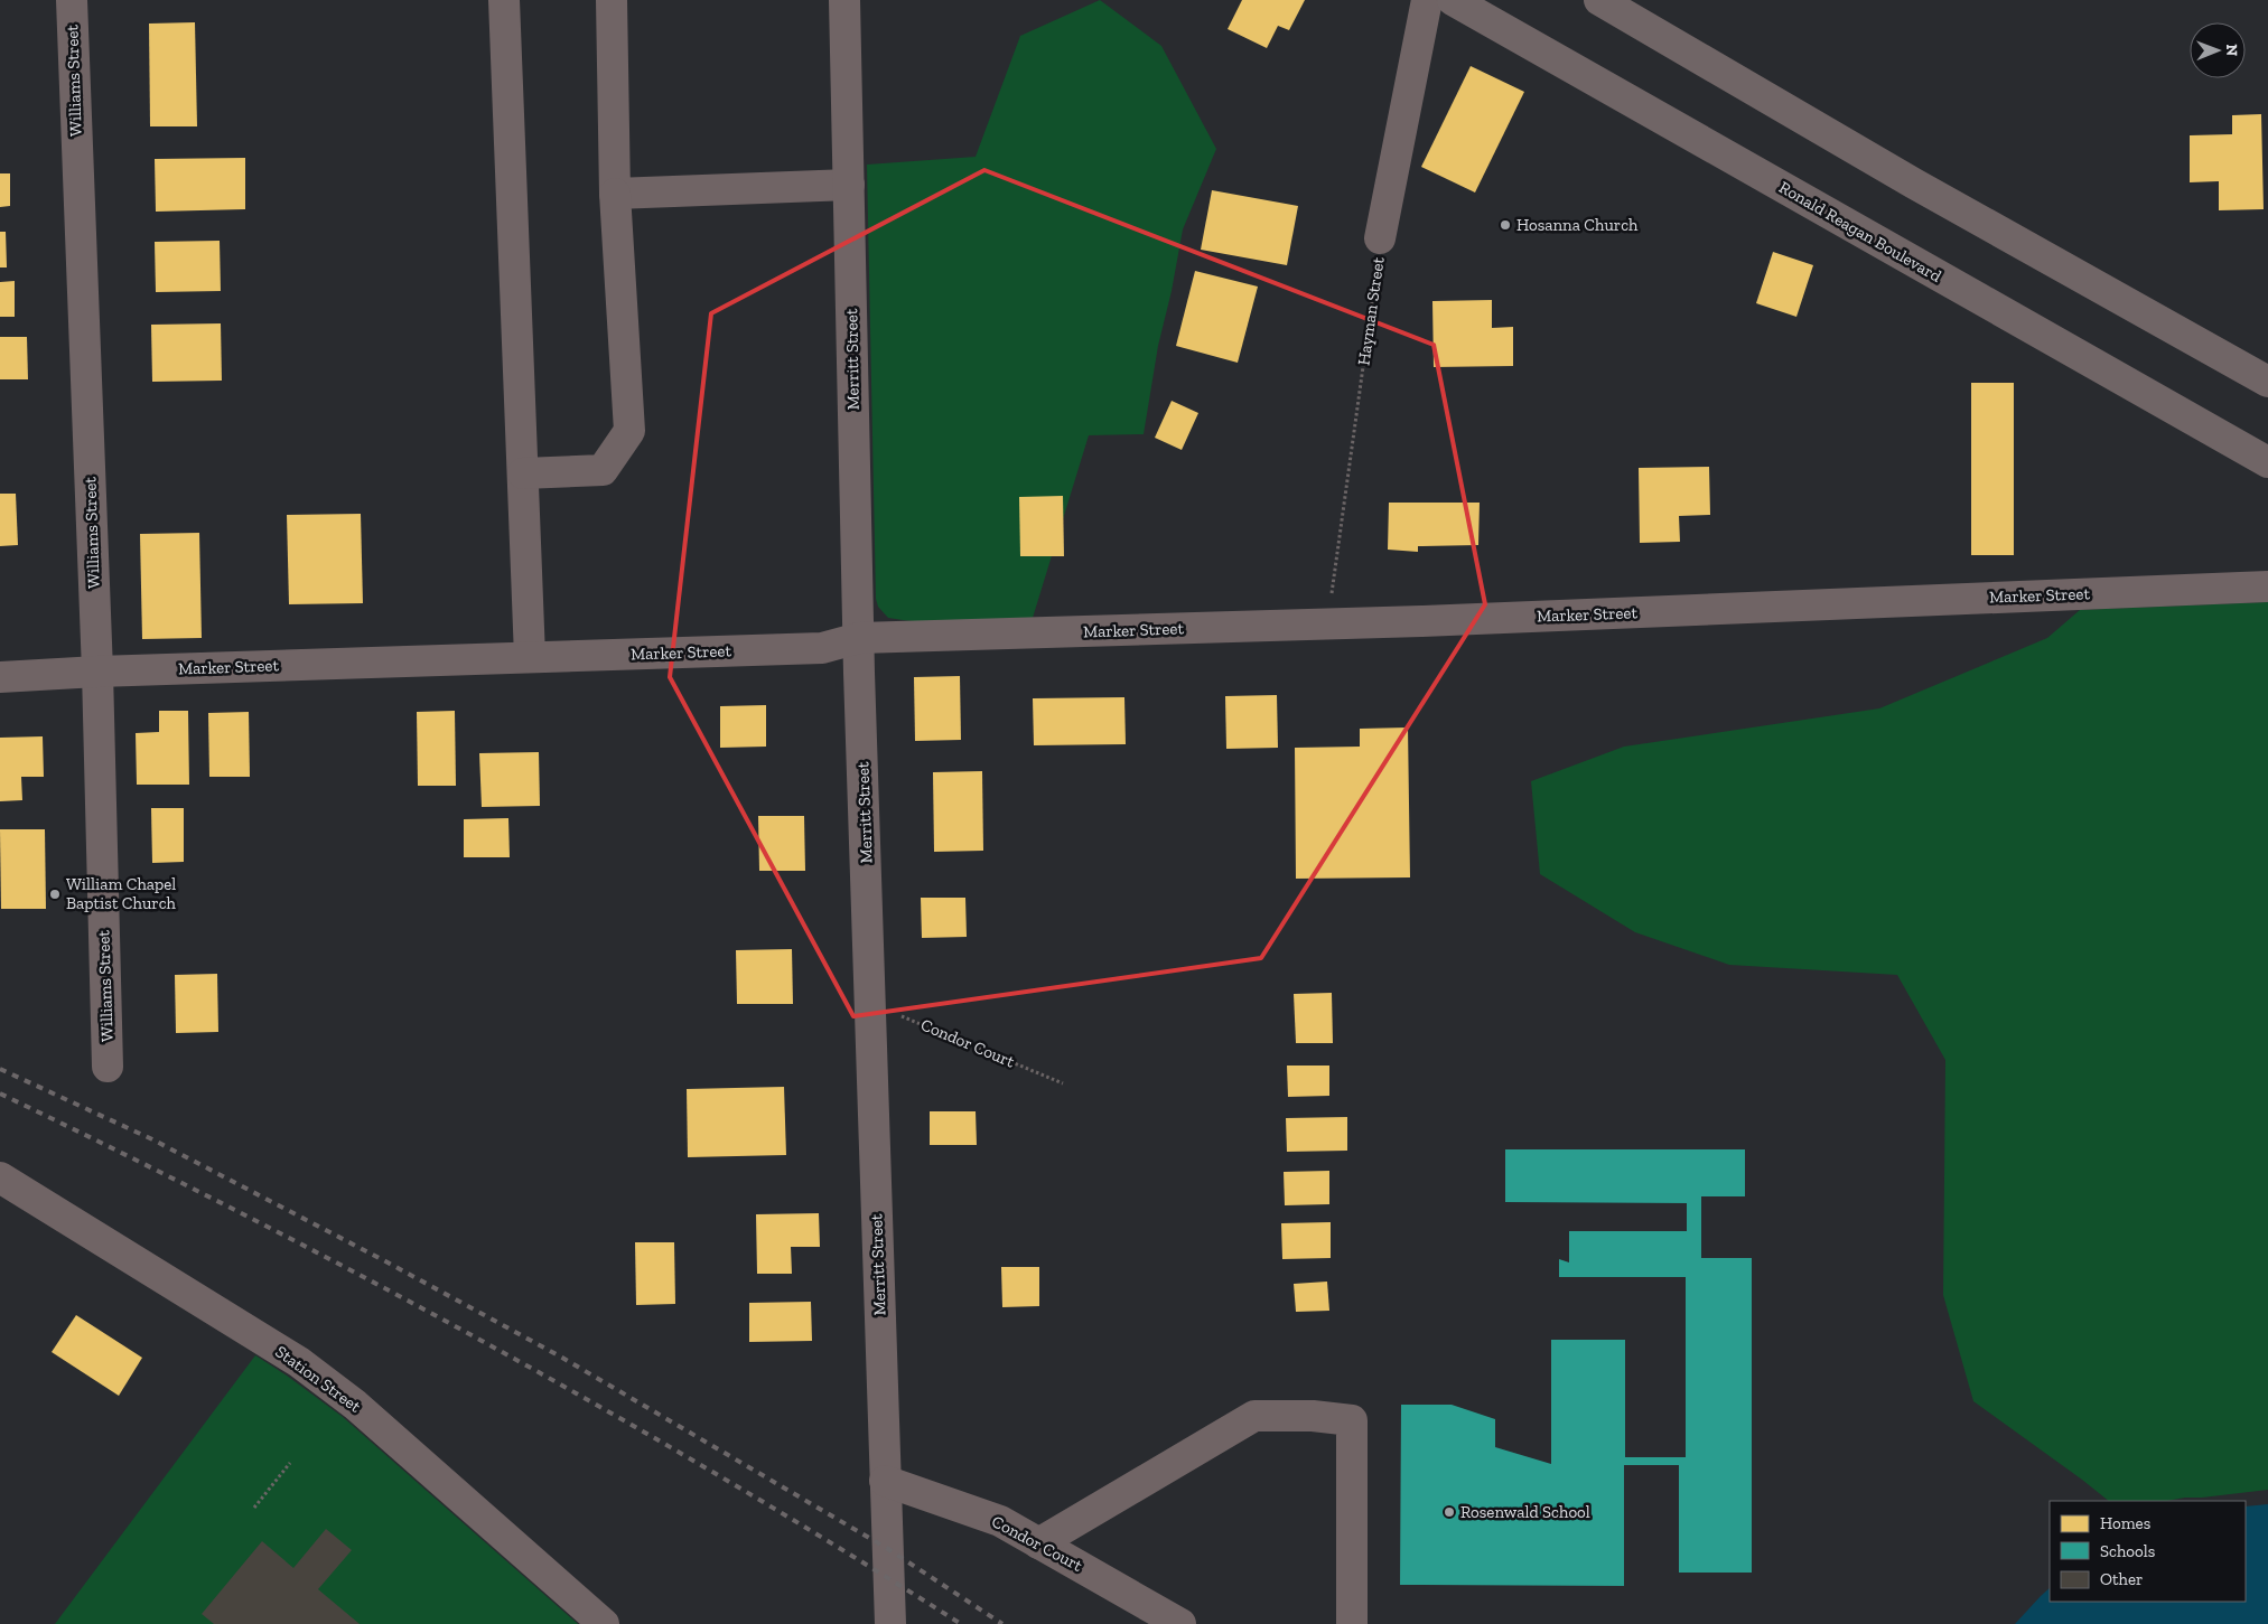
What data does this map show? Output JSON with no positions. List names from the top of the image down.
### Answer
{
  "streets": {
    "main road": ["Ronald Reagan Boulevard"],
    "street": [
      "Williams Street",
      "Hayman Street",
      "Merritt Street",
      "Marker Street",
      "Condor Court",
      "Station Street"
    ]
  },
  "crossings": [
    ["Williams Street", "Marker Street"],
    ["Hayman Street", "Marker Street"],
    ["Merritt Street", "Marker Street"],
    ["Merritt Street", "Condor Court"]
  ],
  "places": ["Hosanna Church", "William Chapel Baptist Church", "Rosenwald School"],
  "legend": ["Homes", "Schools", "Other"],
  "north": "right"
}
